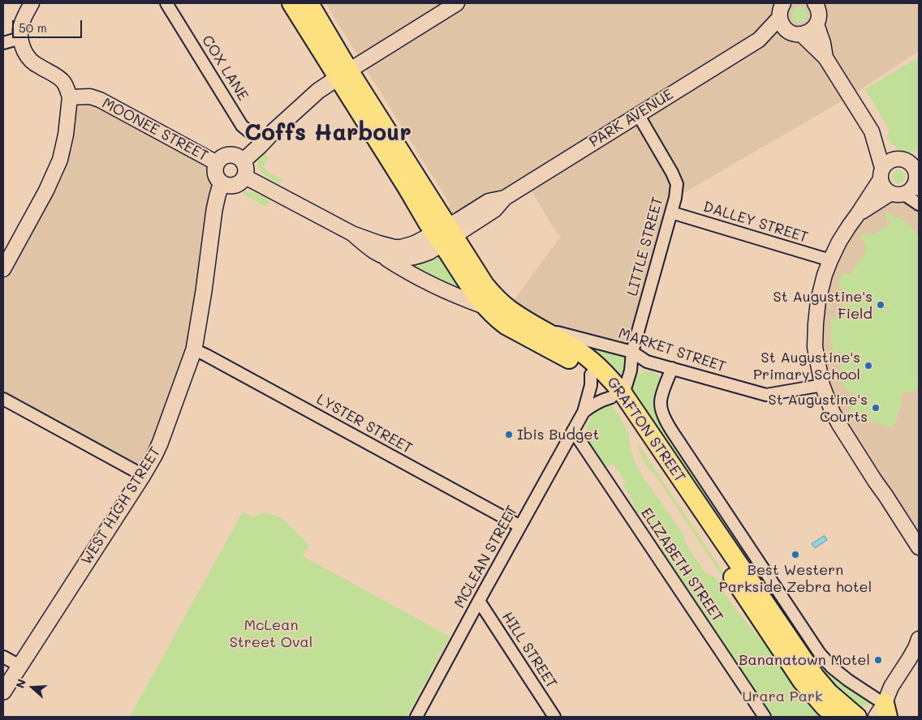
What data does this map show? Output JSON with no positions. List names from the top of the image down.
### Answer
{
  "streets": {
    "highway": ["GRAFTON STREET"],
    "main road": ["WEST HIGH STREET"],
    "street": [
      "COX LANE",
      "PARK AVENUE",
      "MOONEE STREET",
      "DALLEY STREET",
      "LITTLE STREET",
      "MARKET STREET",
      "LYSTER STREET",
      "MCLEAN STREET",
      "ELIZABETH STREET",
      "HILL STREET"
    ]
  },
  "crossings": [
    ["PARK AVENUE", "LITTLE STREET"],
    ["PARK AVENUE", "GRAFTON STREET"],
    ["MOONEE STREET", "WEST HIGH STREET"],
    ["DALLEY STREET", "LITTLE STREET"],
    ["LITTLE STREET", "MARKET STREET"],
    ["LITTLE STREET", "GRAFTON STREET"],
    ["LITTLE STREET", "MCLEAN STREET"],
    ["MARKET STREET", "GRAFTON STREET"],
    ["LYSTER STREET", "WEST HIGH STREET"],
    ["LYSTER STREET", "MCLEAN STREET"],
    ["GRAFTON STREET", "MCLEAN STREET"],
    ["MCLEAN STREET", "ELIZABETH STREET"],
    ["MCLEAN STREET", "HILL STREET"]
  ],
  "districts": ["Coffs Harbour"],
  "parks": ["McLean Street Oval", "Urara Park"],
  "places": [
    "St Augustine's Field",
    "St Augustine's Primary School",
    "St Augustine's Courts",
    "Ibis Budget",
    "Best Western Parkside Zebra hotel",
    "Bananatown Motel"
  ],
  "scale_bar": "50 m",
  "north": "left"
}
